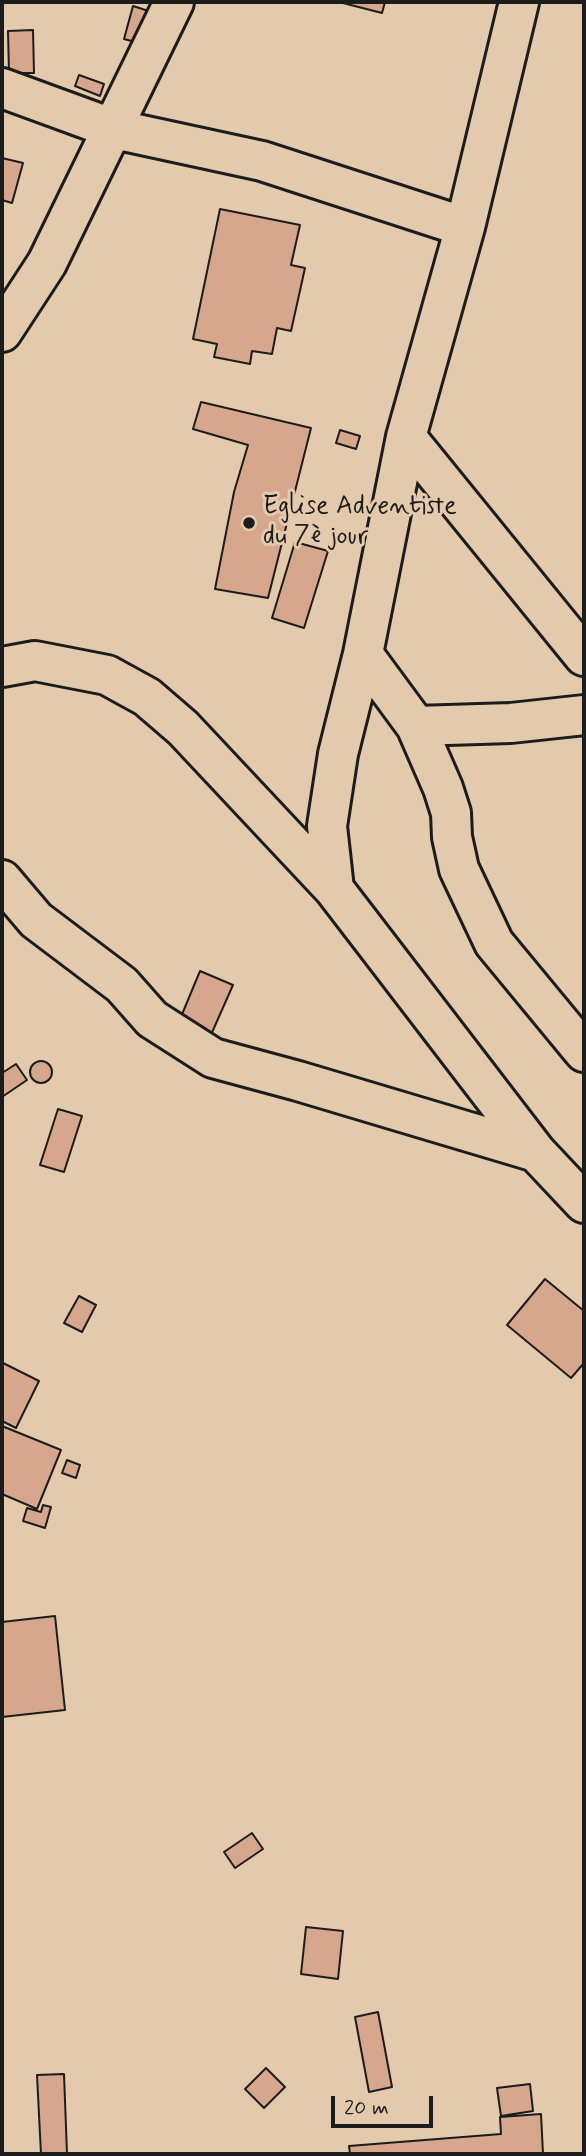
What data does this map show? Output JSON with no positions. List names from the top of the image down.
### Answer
{
  "places": ["Eglise Adventiste du 7è jour"],
  "scale_bar": "20 m"
}
